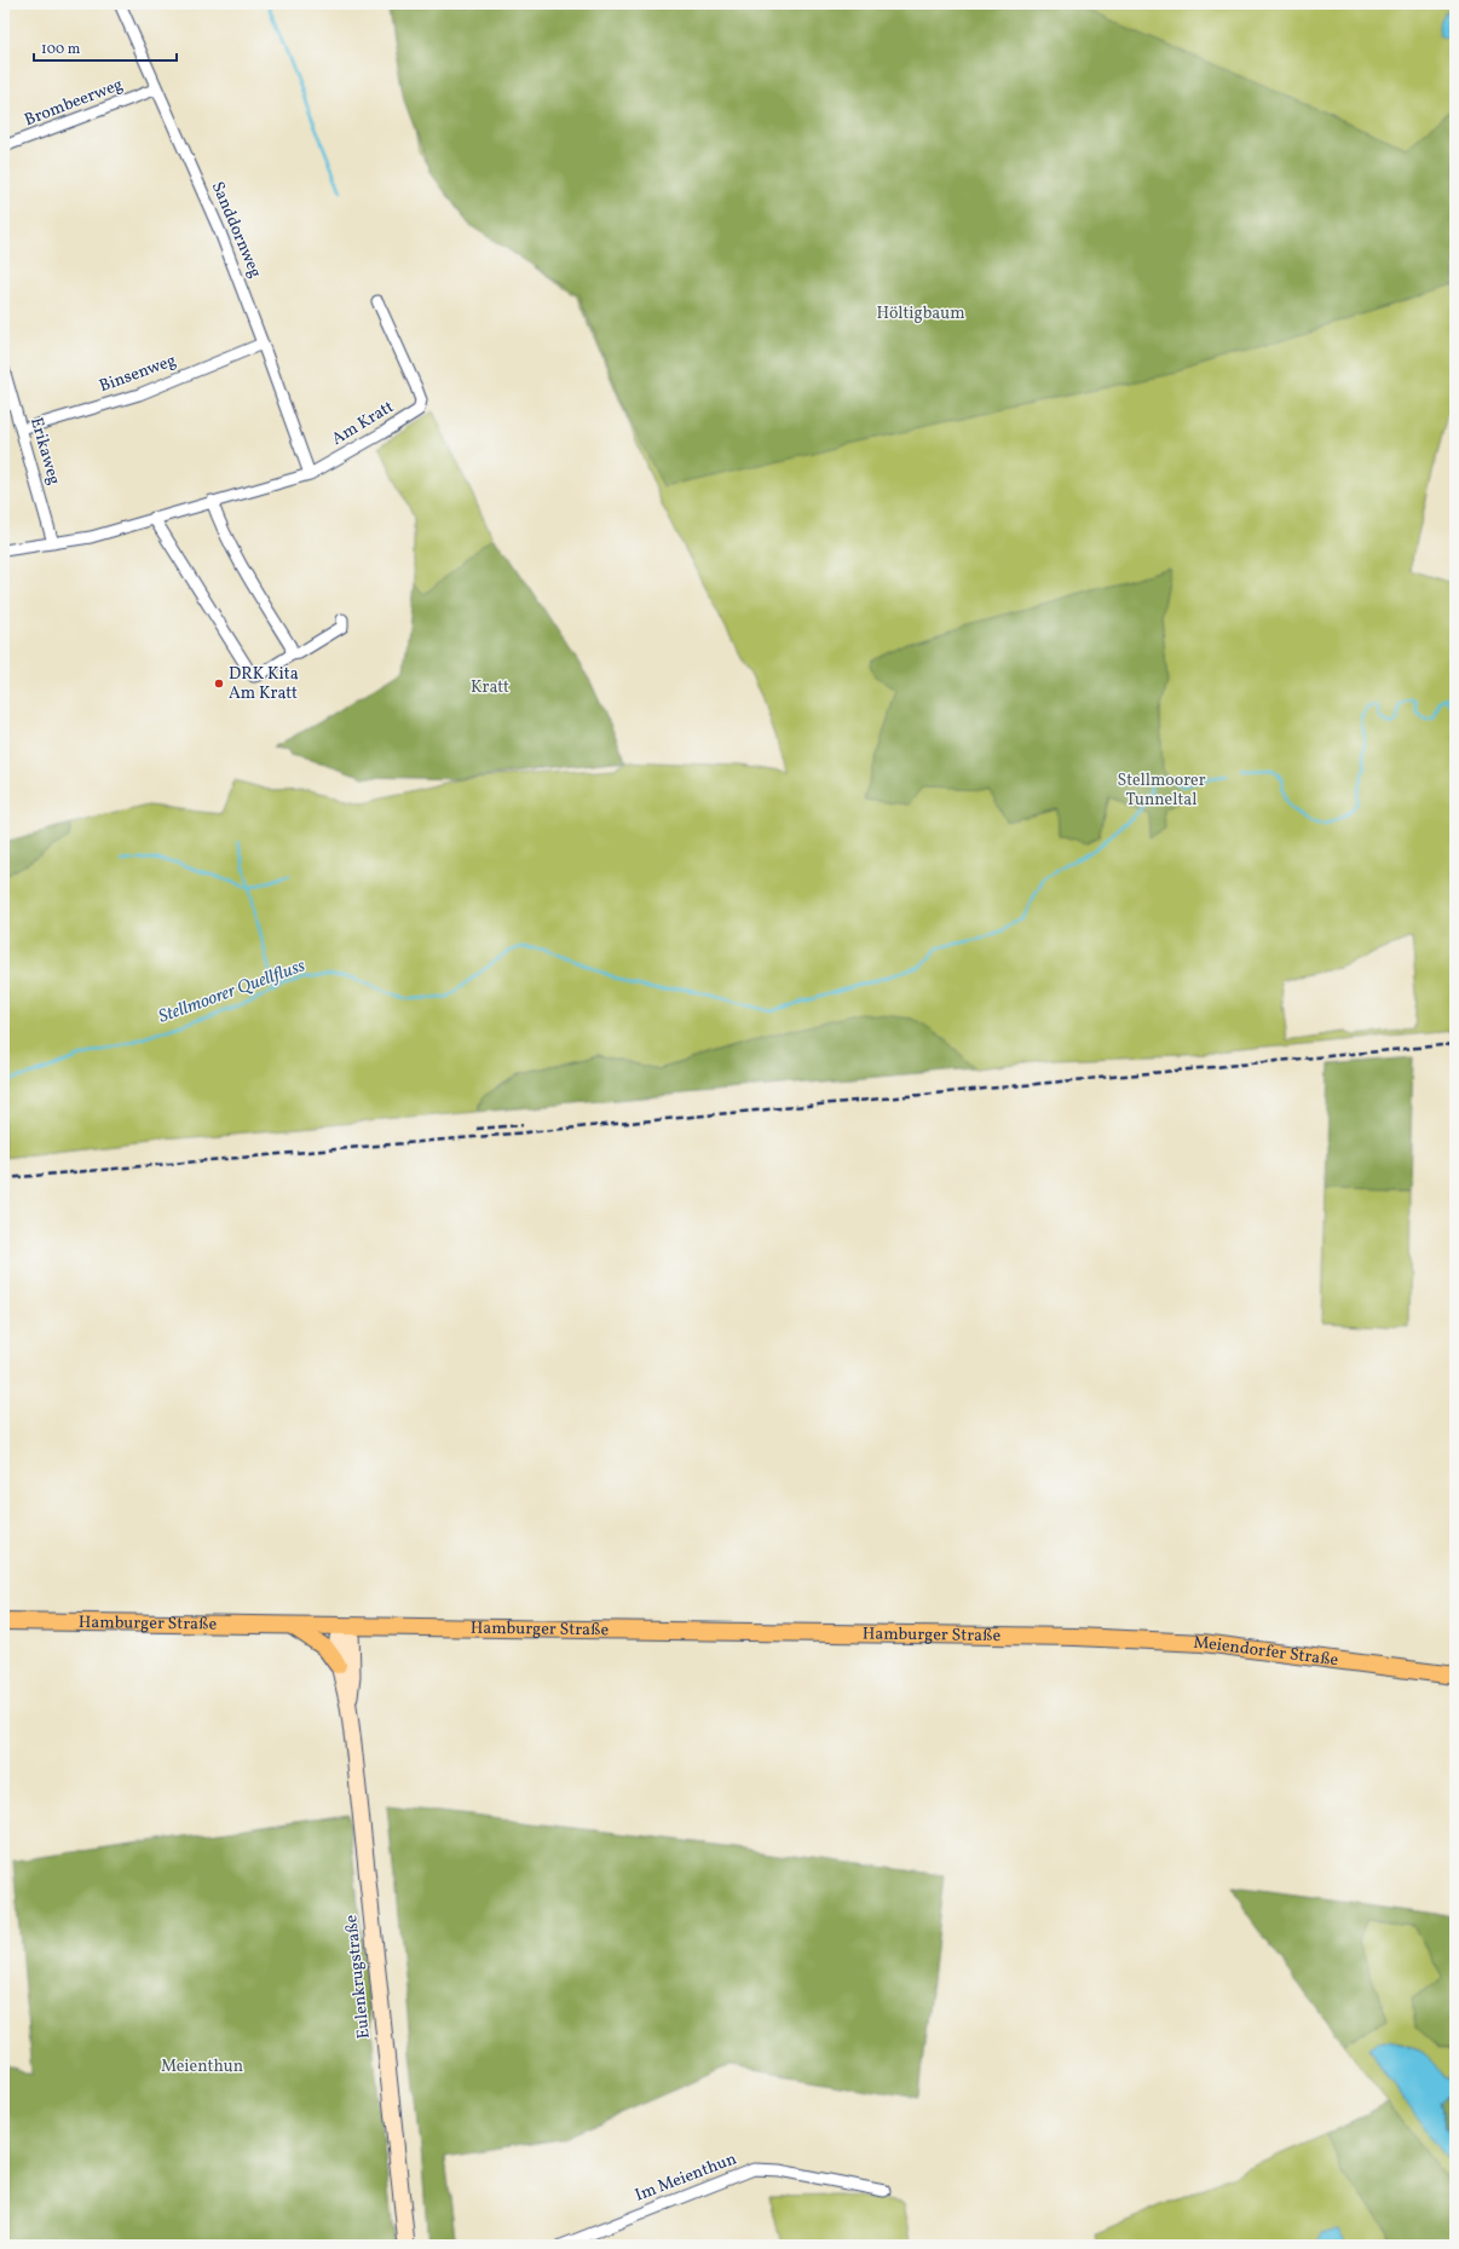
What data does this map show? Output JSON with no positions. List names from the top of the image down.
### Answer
{
  "streets": {
    "main road": ["Hamburger Straße", "Meiendorfer Straße", "Eulenkrugstraße"],
    "street": [
      "Brombeerweg",
      "Sanddornweg",
      "Binsenweg",
      "Am Kratt",
      "Erikaweg",
      "Im Meienthun"
    ]
  },
  "crossings": [
    ["Brombeerweg", "Sanddornweg"],
    ["Sanddornweg", "Binsenweg"],
    ["Sanddornweg", "Am Kratt"],
    ["Binsenweg", "Erikaweg"],
    ["Am Kratt", "Erikaweg"],
    ["Hamburger Straße", "Meiendorfer Straße"],
    ["Hamburger Straße", "Eulenkrugstraße"]
  ],
  "water": ["Stellmoorer Quellfluss"],
  "parks": [
    "Höltigbaum",
    "Kratt",
    "Stellmoorer Tunneltal",
    "Meienthun"
  ],
  "places": ["DRK Kita Am Kratt"],
  "scale_bar": "100 m"
}
